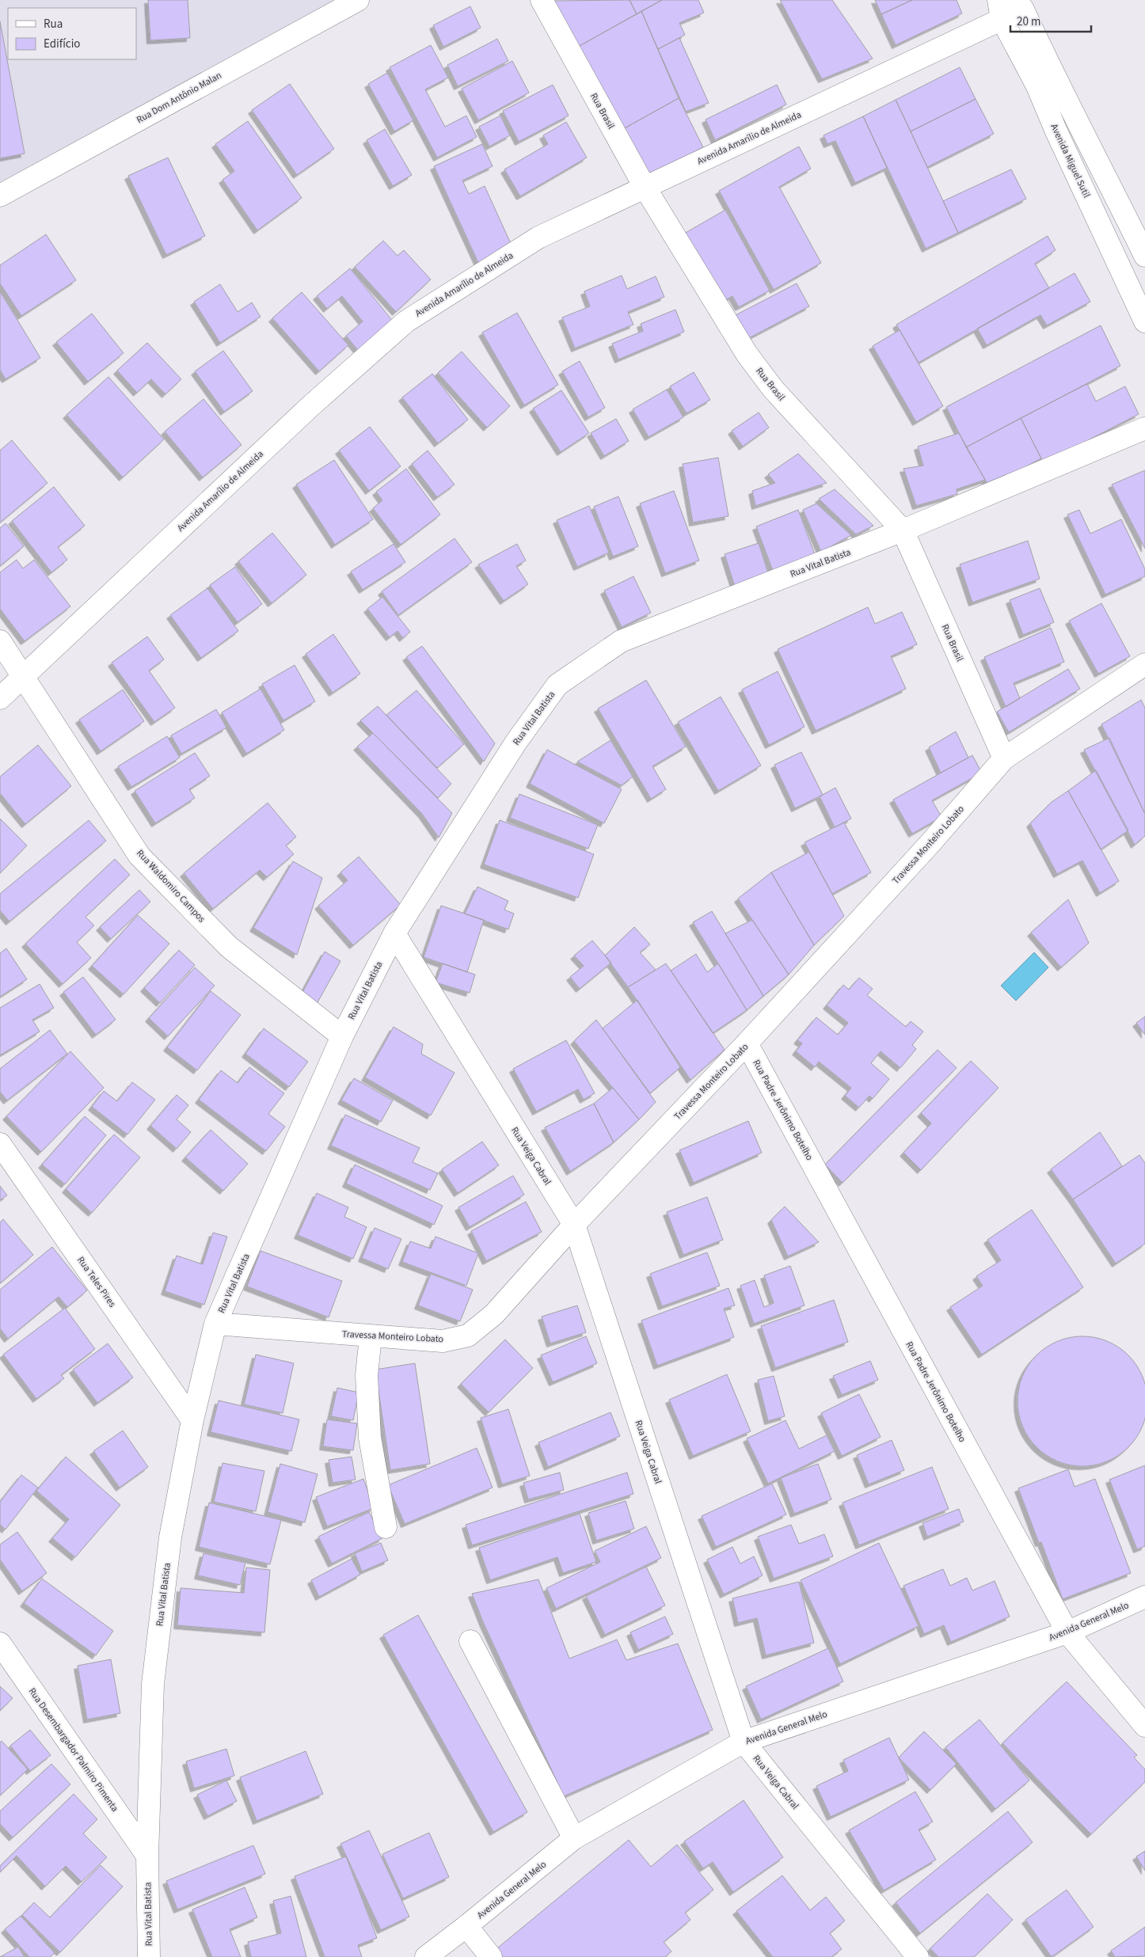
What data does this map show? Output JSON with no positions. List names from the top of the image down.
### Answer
{
  "streets": {
    "street": [
      "Rua Dom Antônio Malan",
      "Rua Brasil",
      "Avenida Amarílio de Almeida",
      "Avenida Miguel Sutil",
      "Rua Vital Batista",
      "Travessa Monteiro Lobato",
      "Rua Waldomiro Campos",
      "Rua Padre Jerônimo Botelho",
      "Rua Veiga Cabral",
      "Rua Teles Pires",
      "Avenida General Melo",
      "Rua Desembargador Palmiro Pimenta"
    ]
  },
  "crossings": [
    ["Rua Brasil", "Avenida Amarílio de Almeida"],
    ["Rua Brasil", "Rua Vital Batista"],
    ["Rua Brasil", "Travessa Monteiro Lobato"],
    ["Avenida Amarílio de Almeida", "Avenida Miguel Sutil"],
    ["Avenida Amarílio de Almeida", "Rua Waldomiro Campos"],
    ["Rua Vital Batista", "Travessa Monteiro Lobato"],
    ["Rua Vital Batista", "Rua Waldomiro Campos"],
    ["Rua Vital Batista", "Rua Veiga Cabral"],
    ["Rua Vital Batista", "Rua Teles Pires"],
    ["Rua Vital Batista", "Rua Desembargador Palmiro Pimenta"],
    ["Travessa Monteiro Lobato", "Rua Padre Jerônimo Botelho"],
    ["Travessa Monteiro Lobato", "Rua Veiga Cabral"],
    ["Rua Padre Jerônimo Botelho", "Avenida General Melo"],
    ["Rua Veiga Cabral", "Avenida General Melo"]
  ],
  "legend": ["Rua", "Edifício"],
  "scale_bar": "20 m"
}
